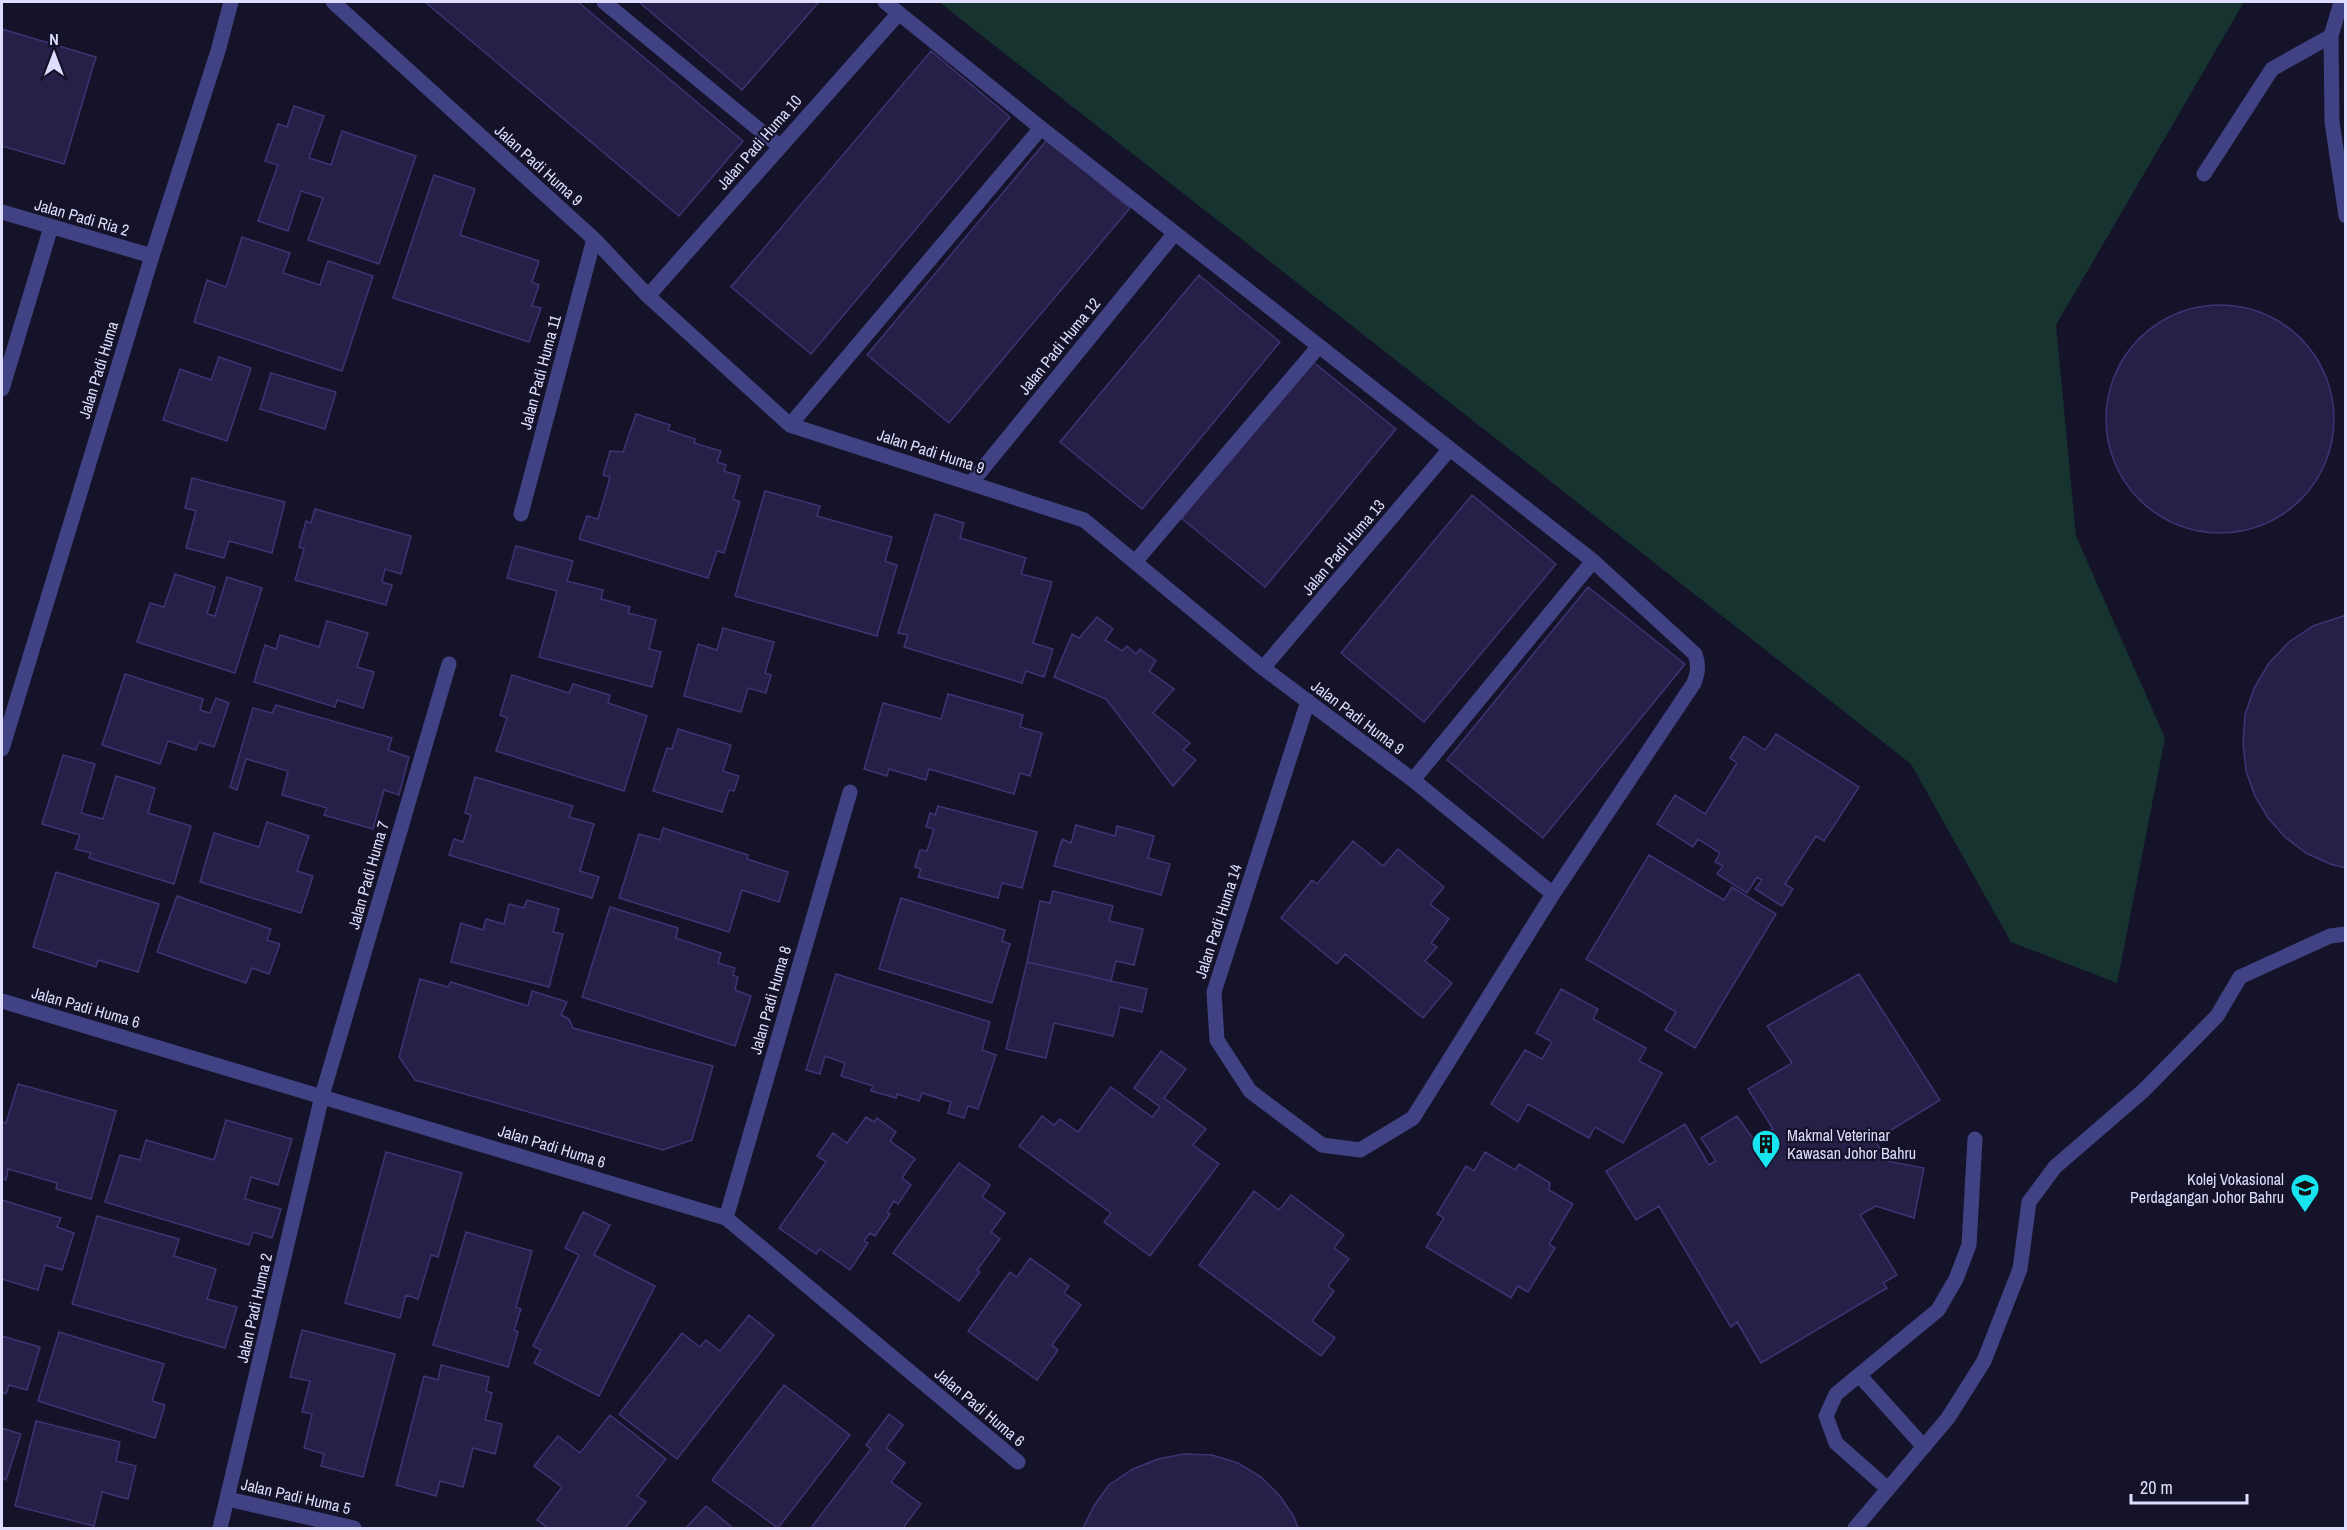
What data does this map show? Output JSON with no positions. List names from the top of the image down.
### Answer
{
  "streets": {
    "street": [
      "Jalan Padi Huma 10",
      "Jalan Padi Huma 9",
      "Jalan Padi Ria 2",
      "Jalan Padi Huma 12",
      "Jalan Padi Huma",
      "Jalan Padi Huma 11",
      "Jalan Padi Huma 13",
      "Jalan Padi Huma 7",
      "Jalan Padi Huma 14",
      "Jalan Padi Huma 8",
      "Jalan Padi Huma 6",
      "Jalan Padi Huma 2",
      "Jalan Padi Huma 5"
    ]
  },
  "crossings": [
    ["Jalan Padi Huma 10", "Jalan Padi Huma 9"],
    ["Jalan Padi Huma 9", "Jalan Padi Huma 12"],
    ["Jalan Padi Huma 9", "Jalan Padi Huma 11"],
    ["Jalan Padi Huma 9", "Jalan Padi Huma 13"],
    ["Jalan Padi Huma 9", "Jalan Padi Huma 14"],
    ["Jalan Padi Ria 2", "Jalan Padi Huma"],
    ["Jalan Padi Huma 7", "Jalan Padi Huma 6"],
    ["Jalan Padi Huma 7", "Jalan Padi Huma 2"],
    ["Jalan Padi Huma 8", "Jalan Padi Huma 6"],
    ["Jalan Padi Huma 6", "Jalan Padi Huma 2"],
    ["Jalan Padi Huma 2", "Jalan Padi Huma 5"]
  ],
  "places": {
    "building": ["Makmal Veterinar Kawasan Johor Bahru"],
    "school or university": ["Kolej Vokasional Perdagangan Johor Bahru"]
  },
  "scale_bar": "20 m",
  "north": "top"
}
